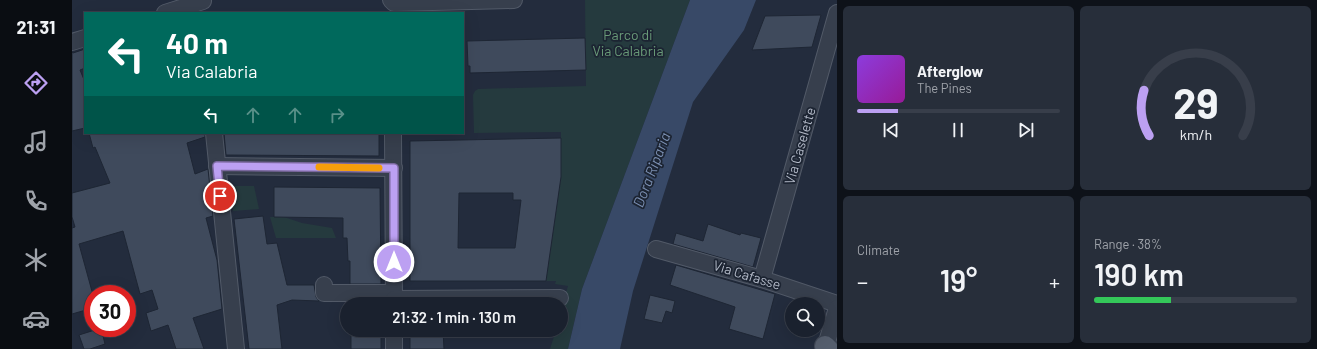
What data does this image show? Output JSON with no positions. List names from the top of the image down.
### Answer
{
  "streets": {
    "street": ["Via Caselette", "Via Cafasse"]
  },
  "crossings": [
    ["Via Caselette", "Via Cafasse"]
  ],
  "water": ["Dora Riparia"],
  "parks": ["Parco di Via Calabria"],
  "page": {
    "tabs": "21:31",
    "turn": ["40 m", "Via Calabria"],
    "song": ["Afterglow", "The Pines"],
    "tile": [
      "Climate",
      ["Range · 38%", "190 km"]
    ],
    "heat": ["−", "19°", "+"],
    "limit": "30",
    "trip": "21:32 · 1 min · 130 m",
    "gauge": ["29", "km/h"]
  }
}
